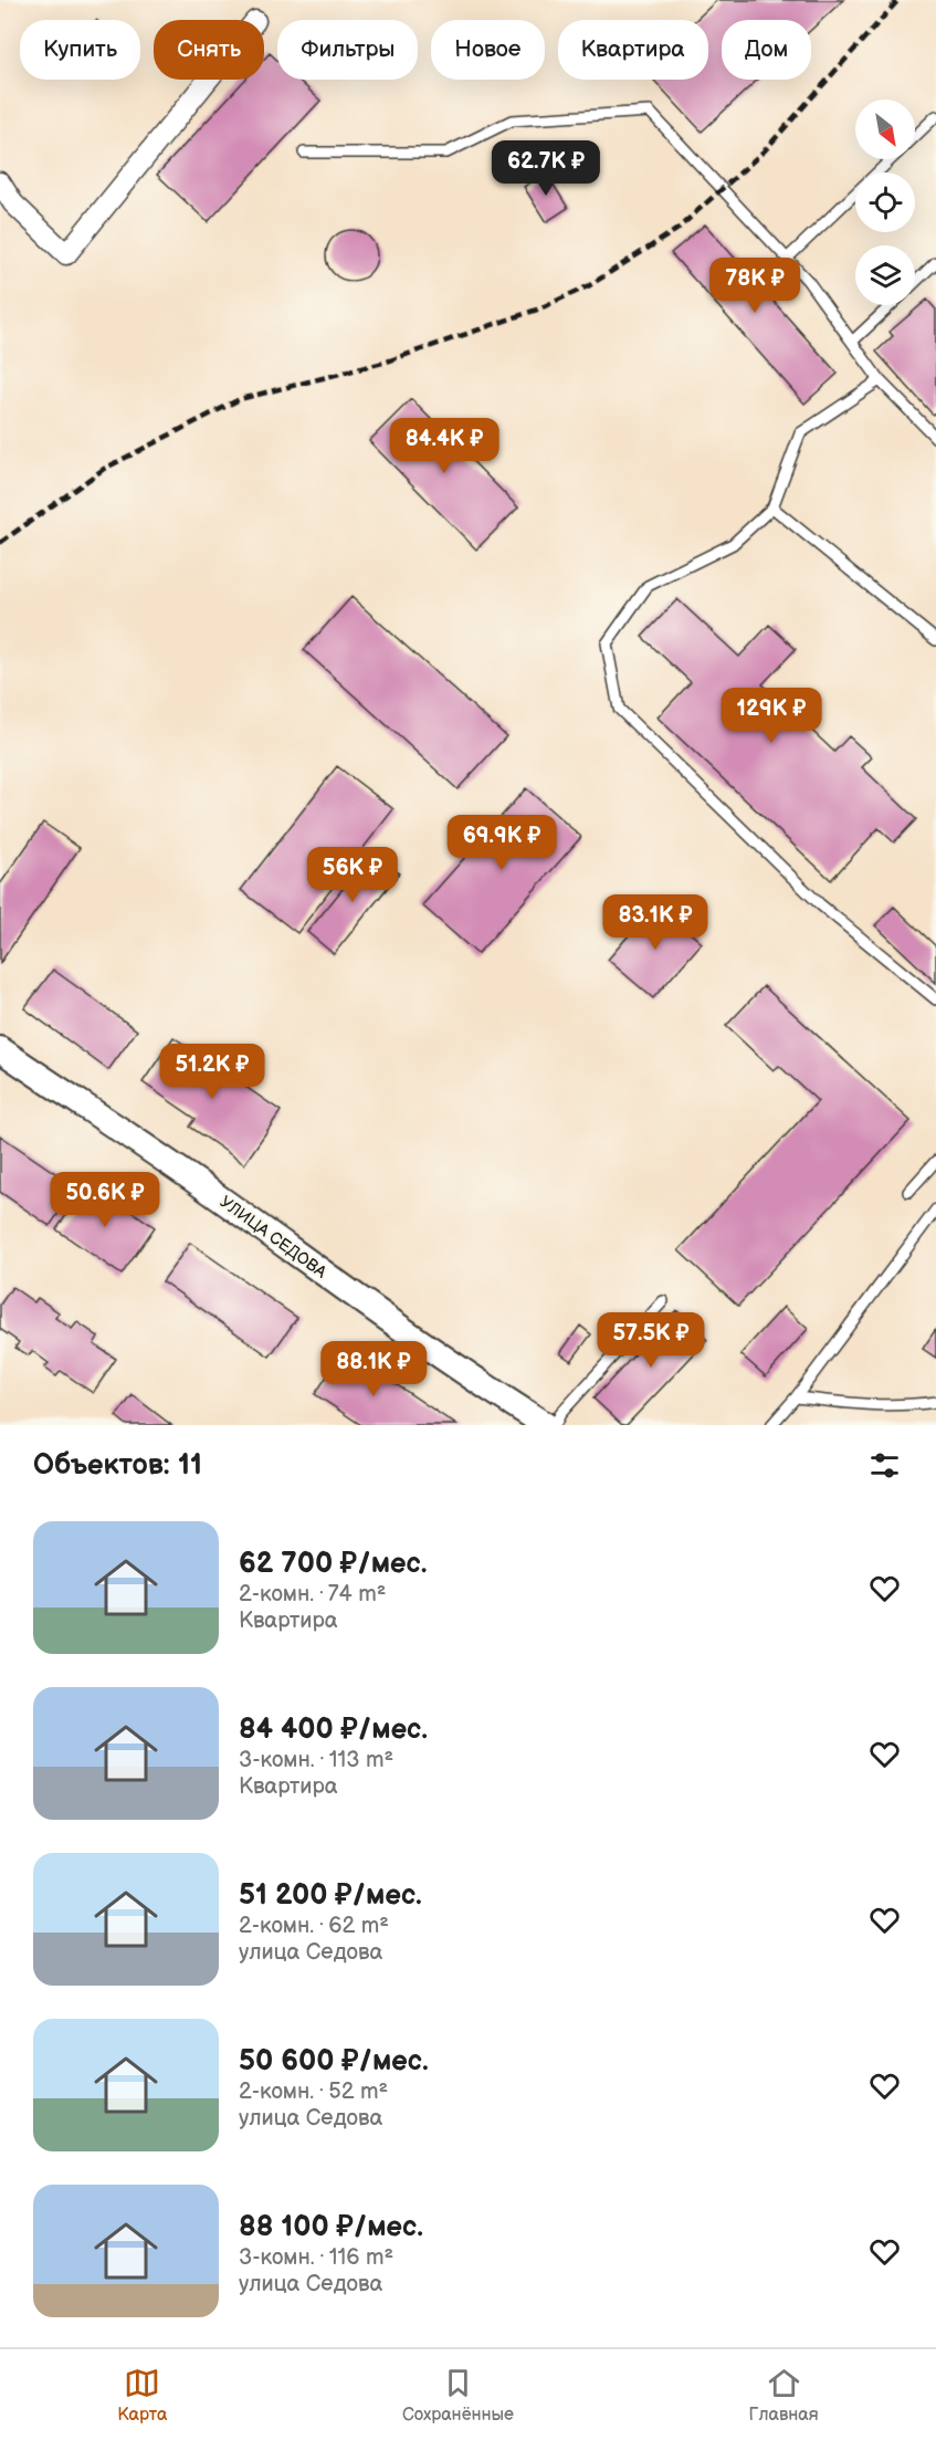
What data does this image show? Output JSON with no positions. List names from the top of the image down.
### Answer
{
  "streets": {
    "street": ["УЛИЦА СЕДОВА"]
  },
  "north": "bottom right",
  "page": {
    "chip": [
      "Купить",
      "Снять",
      "Фильтры",
      "Новое",
      "Квартира",
      "Дом"
    ],
    "price": [
      "62.7K ₽",
      "78K ₽",
      "84.4K ₽",
      "129K ₽",
      "69.9K ₽",
      "56K ₽",
      "83.1K ₽",
      "51.2K ₽",
      "50.6K ₽",
      "57.5K ₽",
      "88.1K ₽"
    ],
    "heading": "Объектов: 11",
    "list": [
      {
        "name": "62 700 ₽/мес.",
        "note": "2-комн. · 74 m² · Квартира"
      },
      {
        "name": "84 400 ₽/мес.",
        "note": "3-комн. · 113 m² · Квартира"
      },
      {
        "name": "51 200 ₽/мес.",
        "note": "2-комн. · 62 m² · улица Седова"
      },
      {
        "name": "50 600 ₽/мес.",
        "note": "2-комн. · 52 m² · улица Седова"
      },
      {
        "name": "88 100 ₽/мес.",
        "note": "3-комн. · 116 m² · улица Седова"
      }
    ],
    "tabs": ["Карта", "Сохранённые", "Главная"]
  }
}
